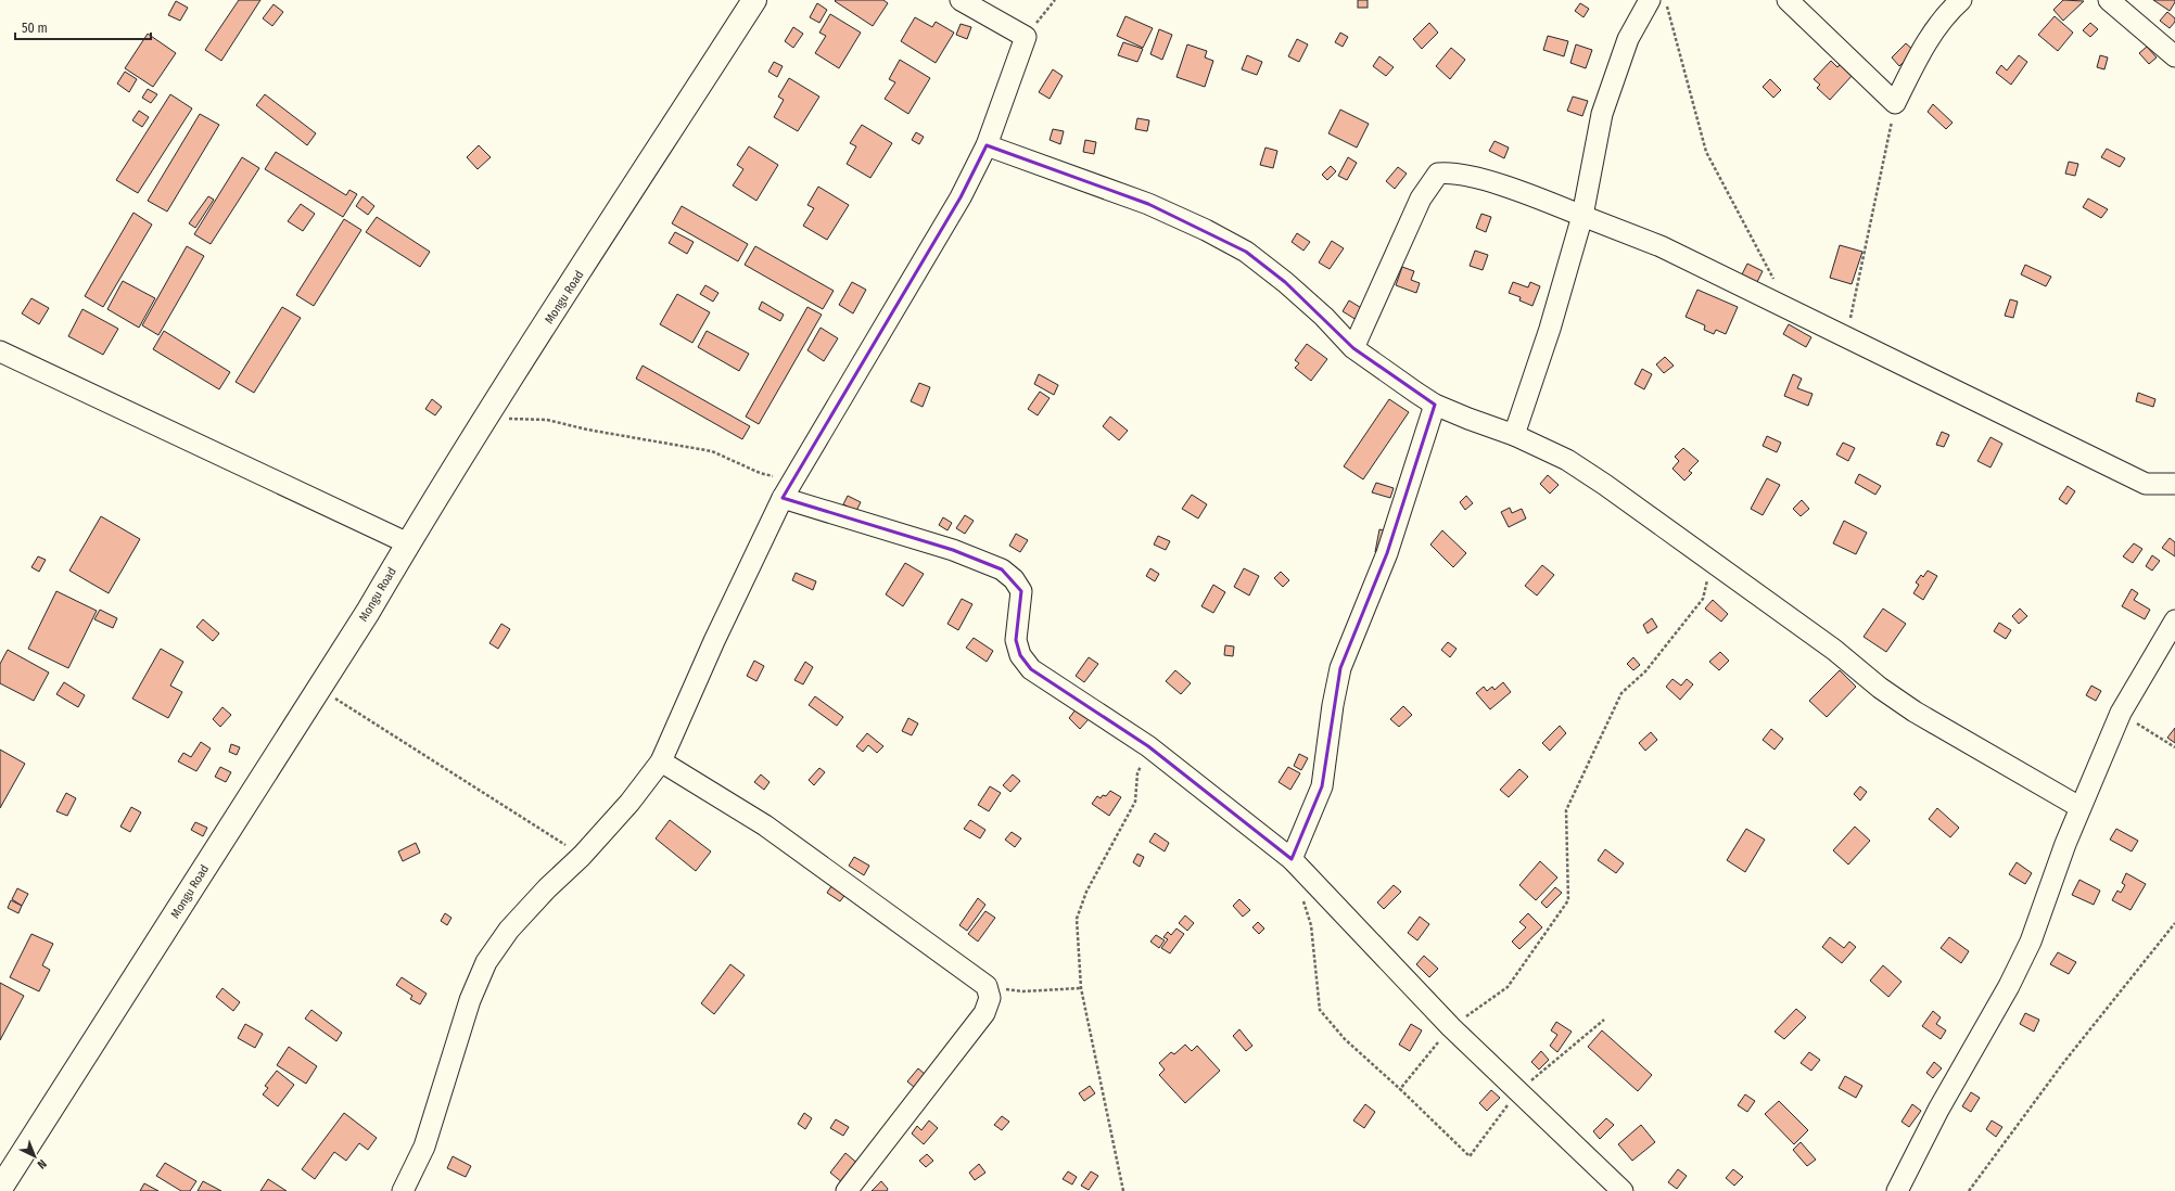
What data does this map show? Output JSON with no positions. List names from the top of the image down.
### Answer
{
  "streets": {
    "main road": ["Mongu Road"]
  },
  "scale_bar": "50 m",
  "north": "bottom right"
}
